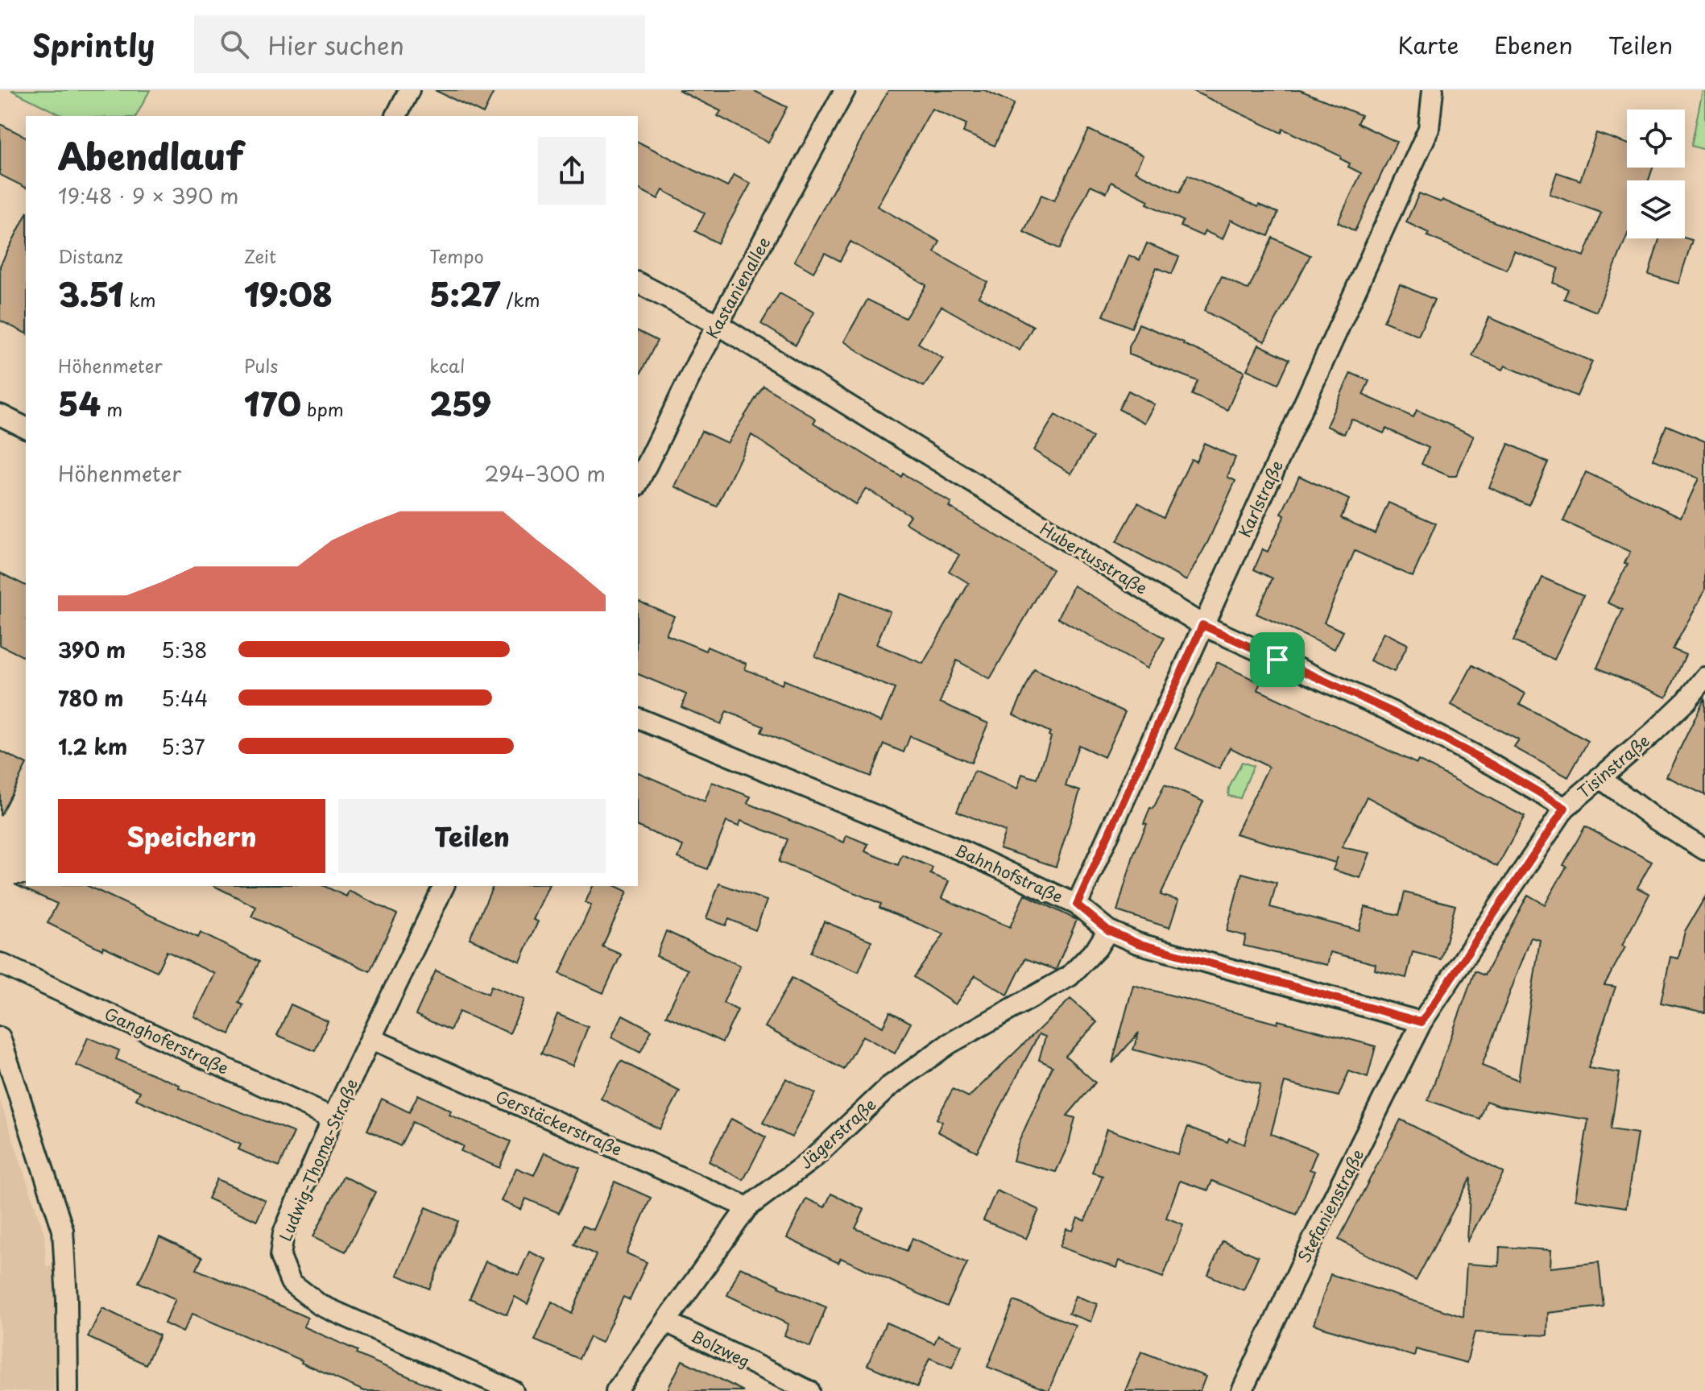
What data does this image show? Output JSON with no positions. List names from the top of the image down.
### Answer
{
  "streets": {
    "street": [
      "Kastanienallee",
      "Karlstraße",
      "Hubertusstraße",
      "Tisinstraße",
      "Bahnhofstraße",
      "Ganghoferstraße",
      "Gerstäckerstraße",
      "Jägerstraße",
      "Ludwig-Thoma-Straße",
      "Stefanienstraße",
      "Bolzweg"
    ]
  },
  "crossings": [
    ["Kastanienallee", "Hubertusstraße"],
    ["Karlstraße", "Hubertusstraße"],
    ["Karlstraße", "Bahnhofstraße"],
    ["Hubertusstraße", "Tisinstraße"],
    ["Tisinstraße", "Bahnhofstraße"],
    ["Tisinstraße", "Stefanienstraße"],
    ["Bahnhofstraße", "Jägerstraße"],
    ["Bahnhofstraße", "Stefanienstraße"],
    ["Ganghoferstraße", "Ludwig-Thoma-Straße"],
    ["Gerstäckerstraße", "Jägerstraße"],
    ["Gerstäckerstraße", "Ludwig-Thoma-Straße"],
    ["Jägerstraße", "Bolzweg"]
  ],
  "page": {
    "header": "Sprintly",
    "search": "Hier suchen",
    "nav": ["Karte", "Ebenen", "Teilen"],
    "heading": ["Abendlauf", "19:48 · 9 × 390 m"],
    "stats": [
      ["Distanz", "3.51 km"],
      ["Zeit", "19:08"],
      ["Tempo", "5:27 /km"],
      ["Höhenmeter", "54 m"],
      ["Puls", "170 bpm"],
      ["kcal", "259"]
    ],
    "chart": ["Höhenmeter", "294–300 m"],
    "list": [
      {
        "name": "390 m",
        "note": "5:38"
      },
      {
        "name": "780 m",
        "note": "5:44"
      },
      {
        "name": "1.2 km",
        "note": "5:37"
      }
    ],
    "buttons": ["Speichern", "Teilen"]
  }
}
